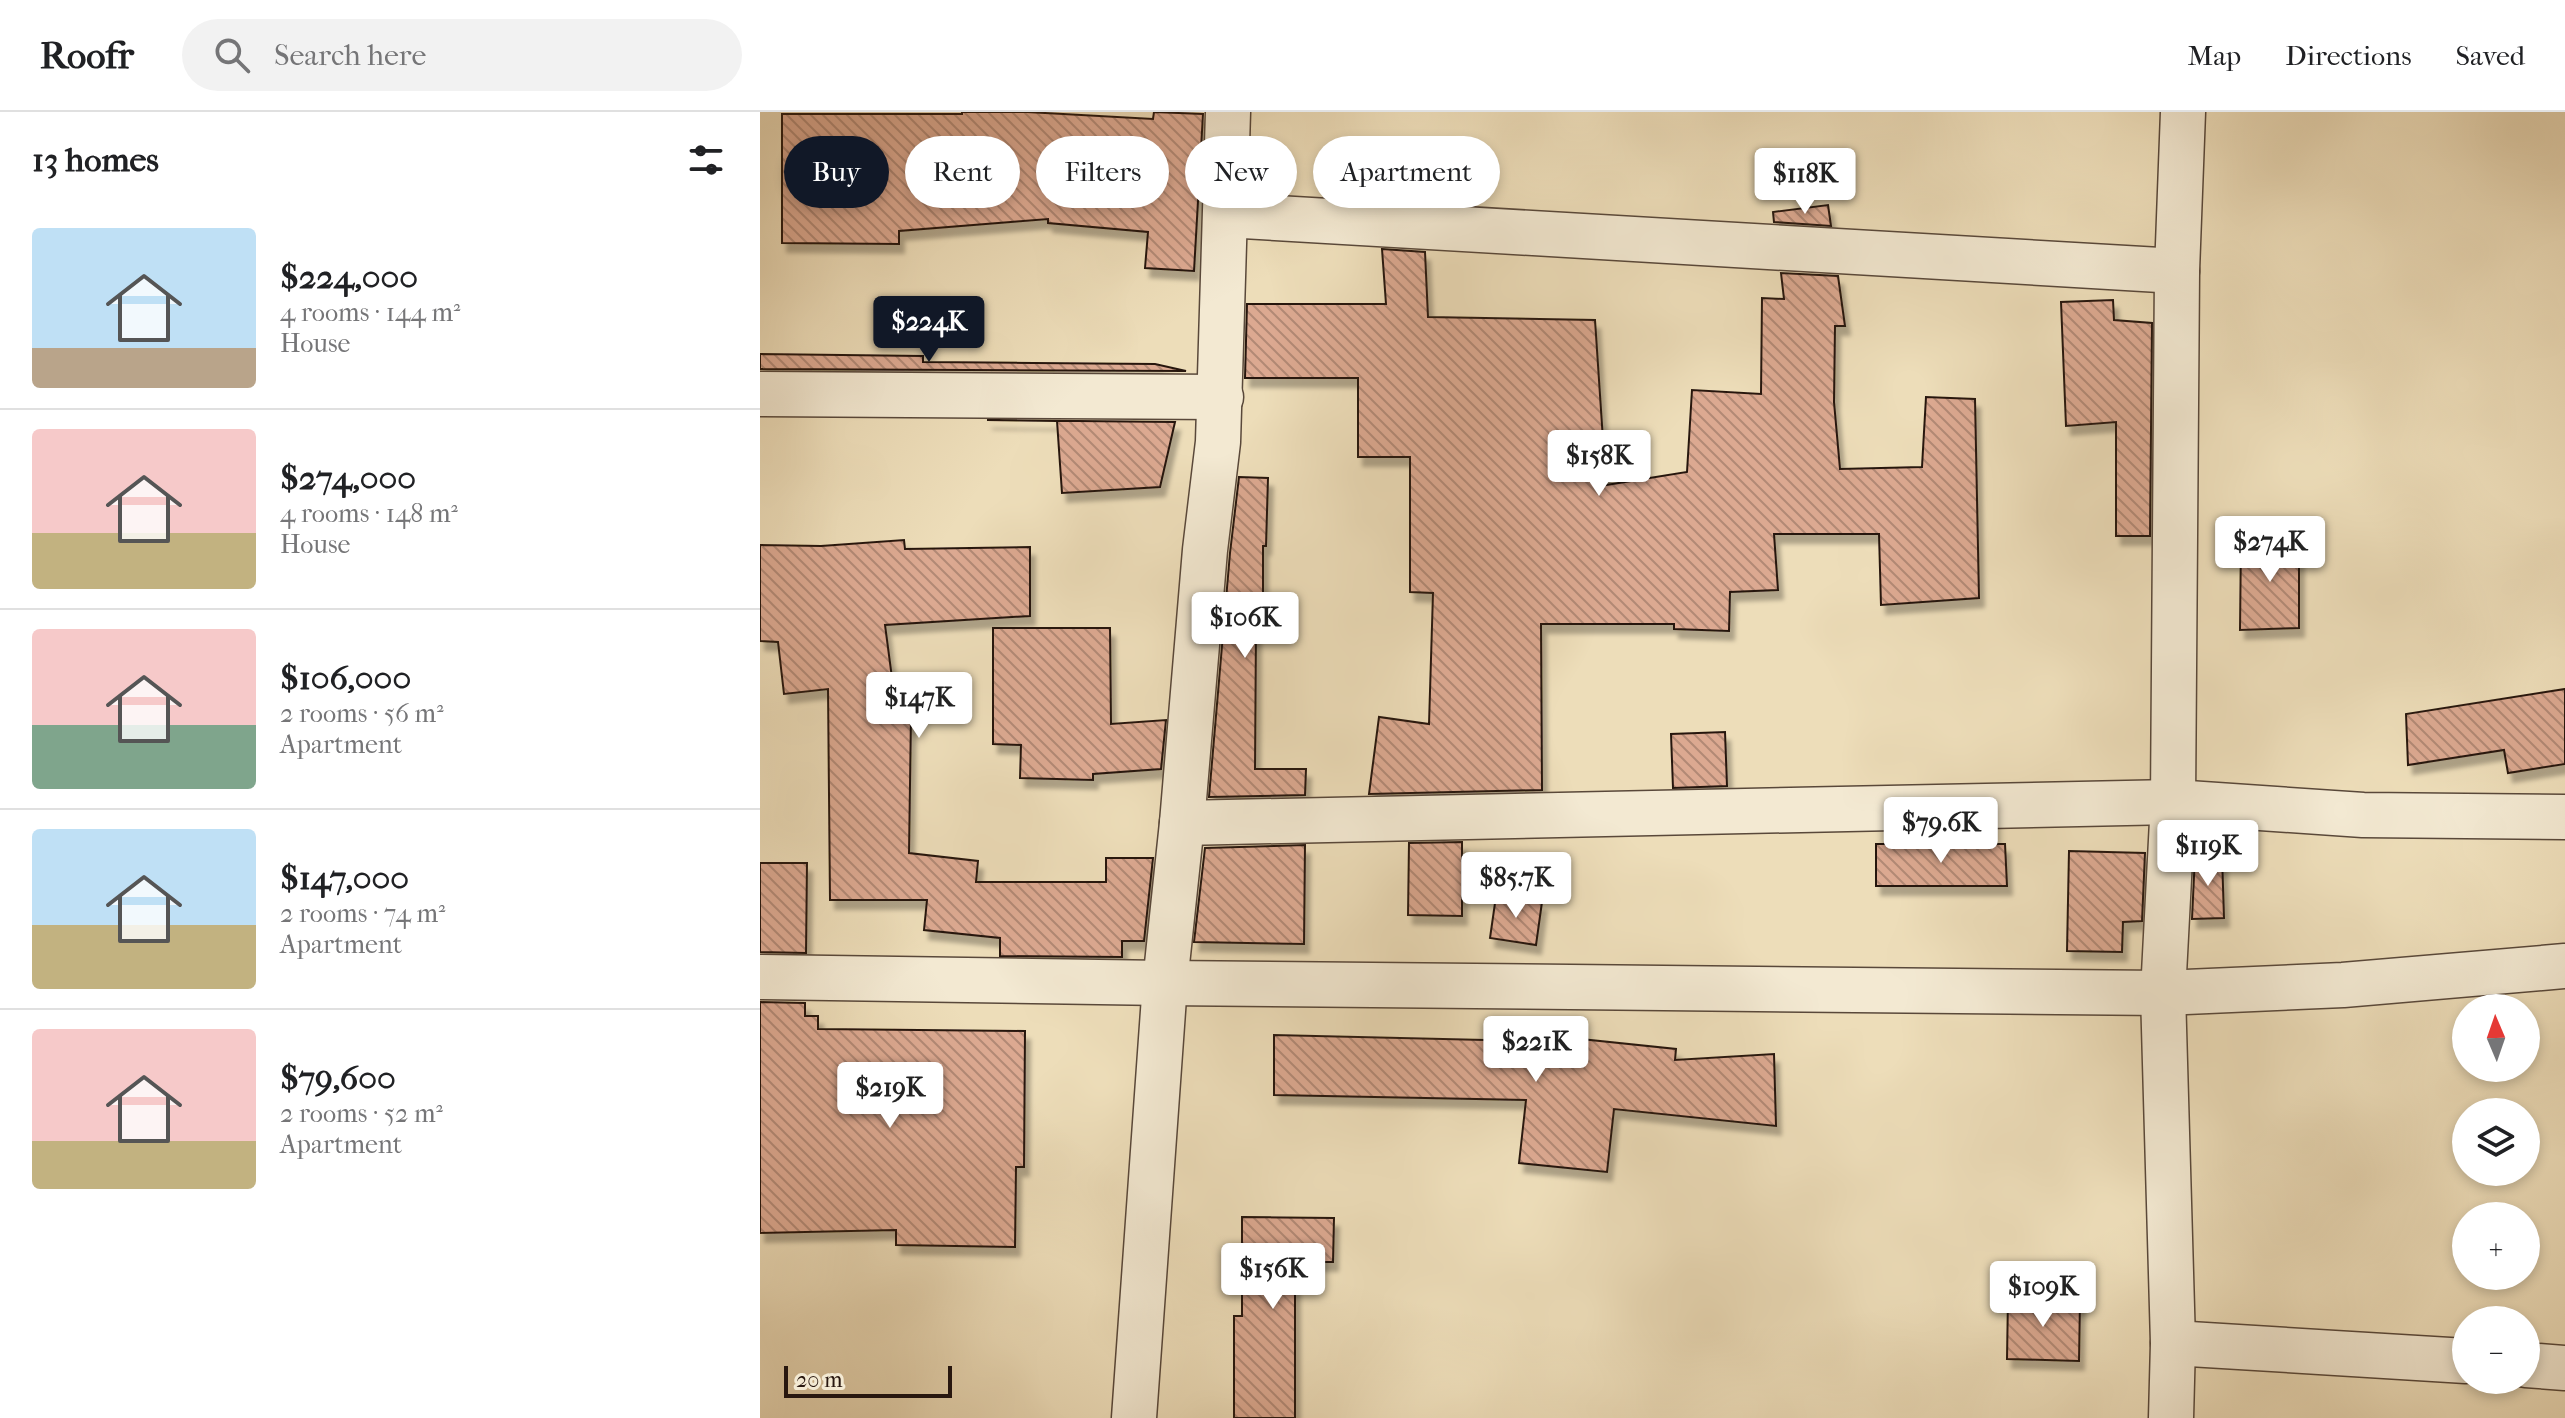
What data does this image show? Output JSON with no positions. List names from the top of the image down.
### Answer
{
  "scale_bar": "20 m",
  "north": "top",
  "page": {
    "header": "Roofr",
    "search": "Search here",
    "nav": ["Map", "Directions", "Saved"],
    "heading": "13 homes",
    "chip": [
      "Buy",
      "Rent",
      "Filters",
      "New",
      "Apartment"
    ],
    "price": [
      "$118K",
      "$224K",
      "$158K",
      "$274K",
      "$106K",
      "$147K",
      "$79.6K",
      "$119K",
      "$85.7K",
      "$221K",
      "$219K",
      "$156K",
      "$109K"
    ],
    "list": [
      {
        "name": "$224,000",
        "note": "4 rooms · 144 m² · House"
      },
      {
        "name": "$274,000",
        "note": "4 rooms · 148 m² · House"
      },
      {
        "name": "$106,000",
        "note": "2 rooms · 56 m² · Apartment"
      },
      {
        "name": "$147,000",
        "note": "2 rooms · 74 m² · Apartment"
      },
      {
        "name": "$79,600",
        "note": "2 rooms · 52 m² · Apartment"
      }
    ],
    "map_buttons": ["+", "−"],
    "scale": "20 m"
  }
}
